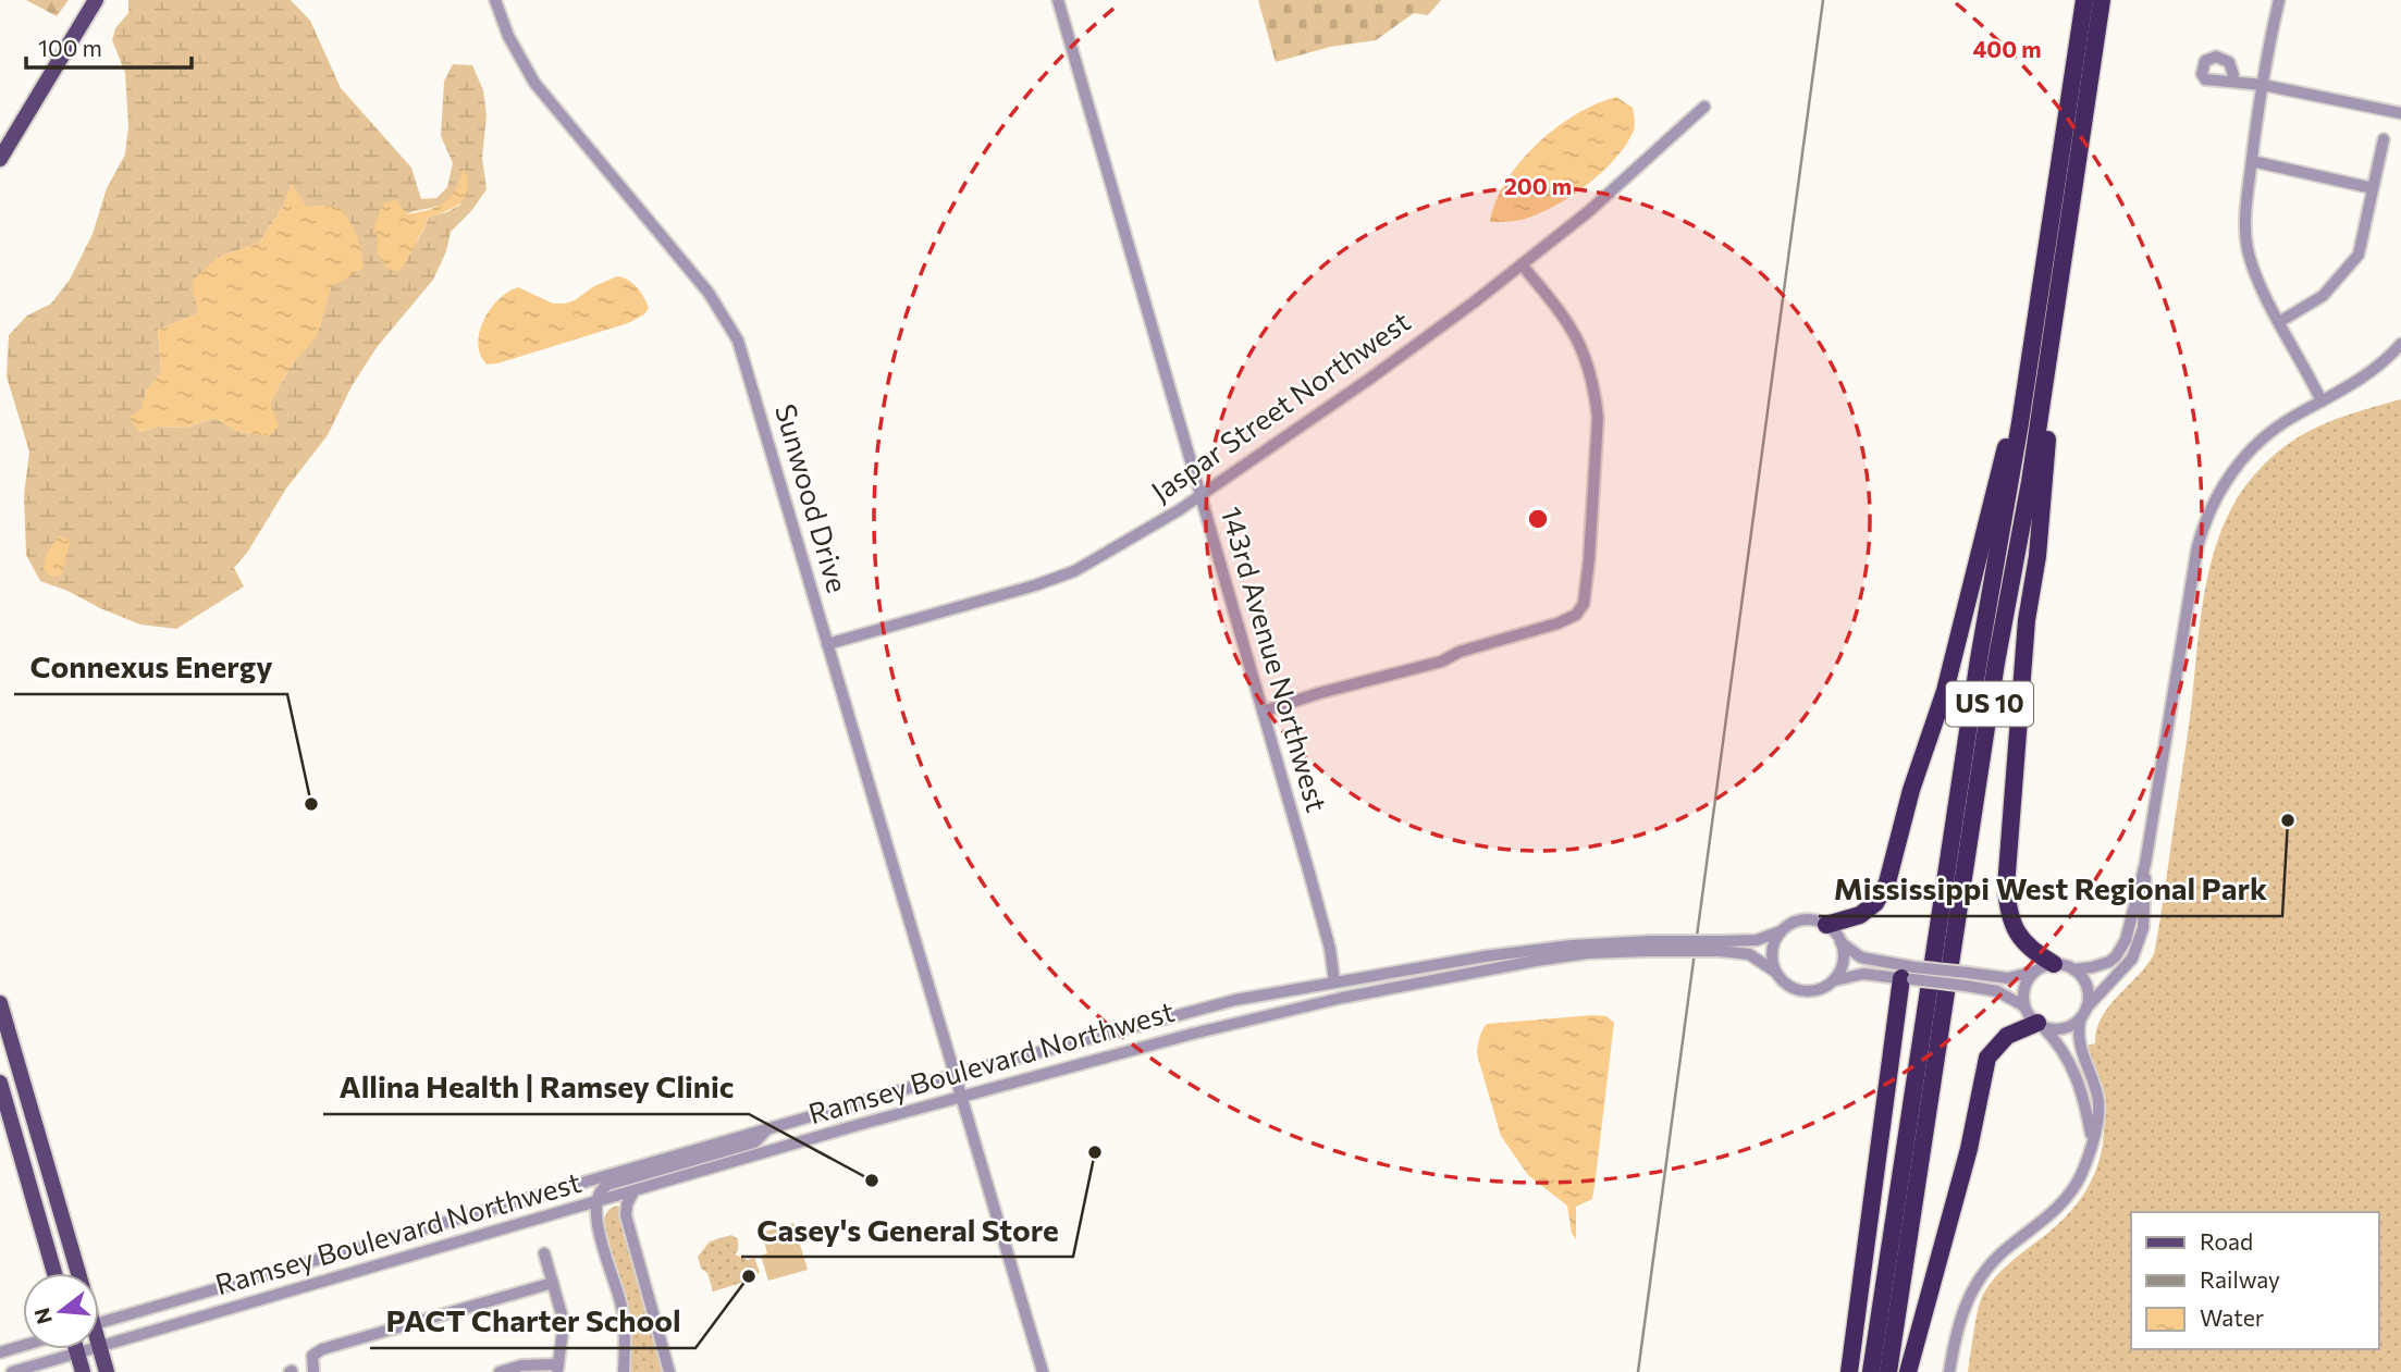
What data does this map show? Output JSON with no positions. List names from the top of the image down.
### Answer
{
  "streets": {
    "highway": ["US 10"],
    "street": [
      "Jaspar Street Northwest",
      "Sunwood Drive",
      "143rd Avenue Northwest",
      "Ramsey Boulevard Northwest"
    ]
  },
  "crossings": [
    ["Jaspar Street Northwest", "Sunwood Drive"],
    ["Jaspar Street Northwest", "143rd Avenue Northwest"],
    ["Sunwood Drive", "Ramsey Boulevard Northwest"],
    ["143rd Avenue Northwest", "Ramsey Boulevard Northwest"]
  ],
  "places": [
    "Connexus Energy",
    "Mississippi West Regional Park",
    "Casey's General Store",
    "Allina Health | Ramsey Clinic",
    "PACT Charter School"
  ],
  "legend": ["Road", "Railway", "Water"],
  "scale_bar": "100 m",
  "north": "left",
  "rings": ["400 m", "200 m"]
}
